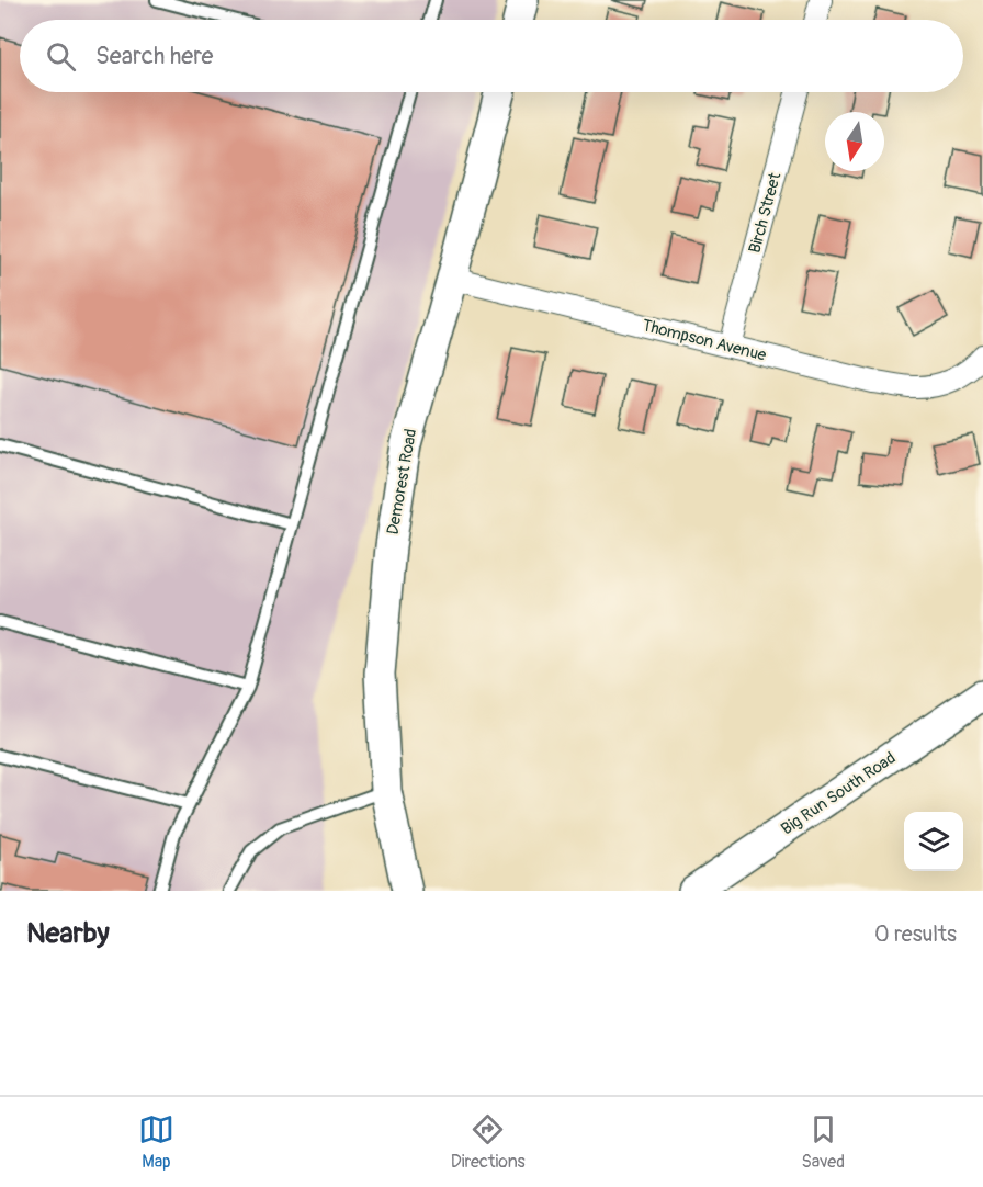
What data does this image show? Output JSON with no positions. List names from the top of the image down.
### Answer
{
  "streets": {
    "street": [
      "Birch Street",
      "Thompson Avenue",
      "Demorest Road",
      "Big Run South Road"
    ]
  },
  "crossings": [
    ["Birch Street", "Thompson Avenue"],
    ["Thompson Avenue", "Demorest Road"]
  ],
  "north": "bottom",
  "page": {
    "search": "Search here",
    "heading": ["Nearby", "0 results"],
    "nav": ["Map", "Directions", "Saved"]
  }
}
